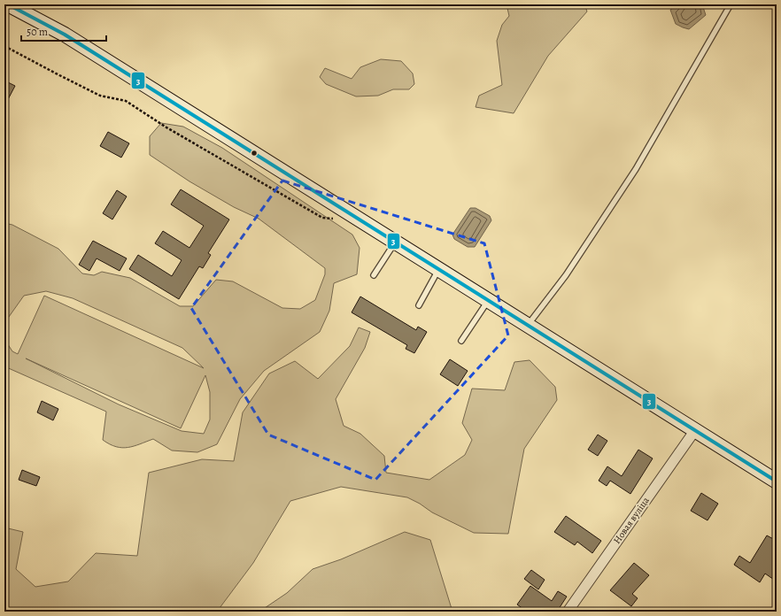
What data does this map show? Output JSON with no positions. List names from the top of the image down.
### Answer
{
  "streets": {
    "street": ["Новая вуліца"]
  },
  "lines": ["transit line 3"],
  "scale_bar": "50 m"
}
